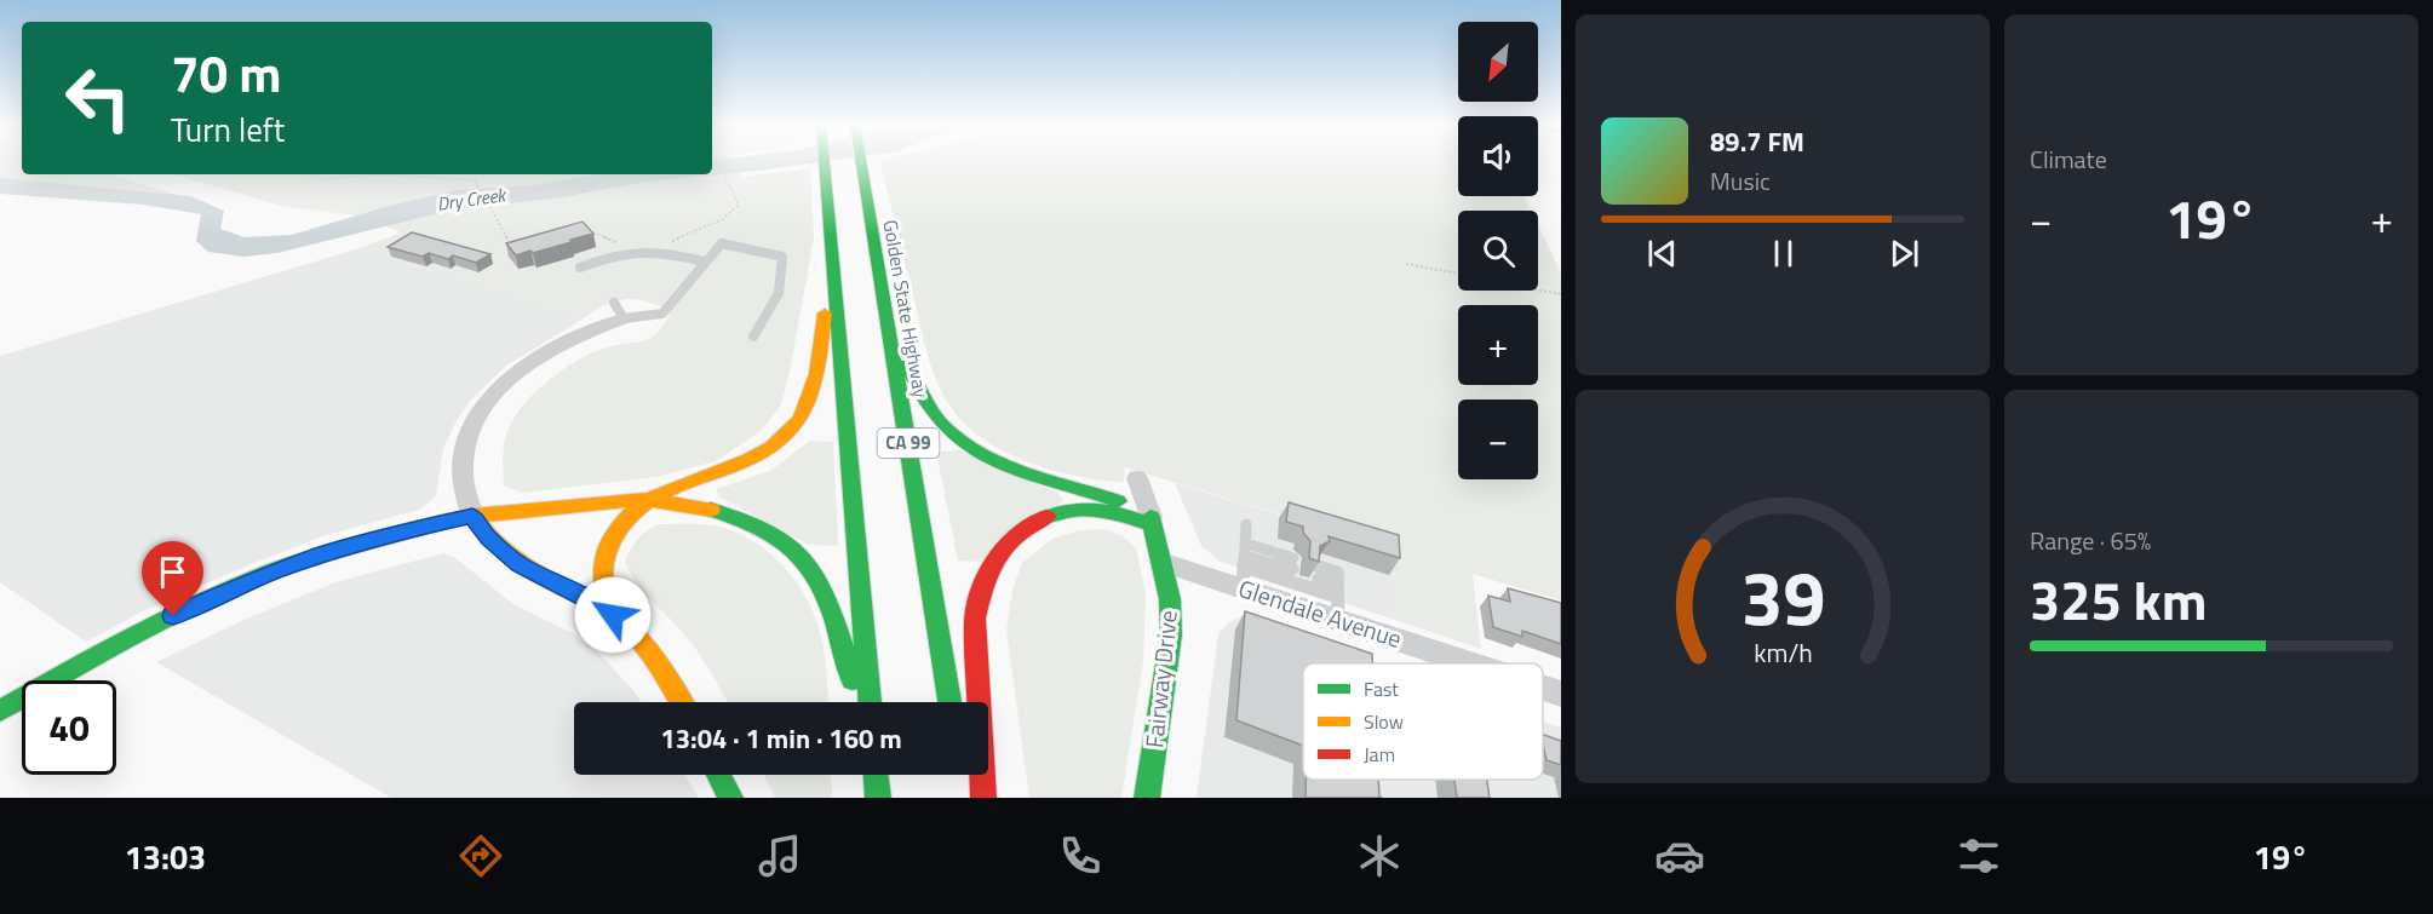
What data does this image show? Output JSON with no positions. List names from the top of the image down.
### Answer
{
  "streets": {
    "main road": ["Golden State Highway", "CA 99", "Fairway Drive"],
    "street": ["Glendale Avenue"]
  },
  "crossings": [
    ["Glendale Avenue", "Fairway Drive"]
  ],
  "water": ["Dry Creek"],
  "legend": ["Fast", "Slow", "Jam"],
  "north": "bottom left",
  "page": {
    "tile": [
      "Climate",
      ["Range · 65%", "325 km"]
    ],
    "map_buttons": ["+", "−"],
    "turn": ["70 m", "Turn left"],
    "song": ["89.7 FM", "Music"],
    "heat": ["−", "19°", "+"],
    "limit": "40",
    "trip": "13:04 · 1 min · 160 m",
    "tabs": ["13:03", "19°"],
    "gauge": ["39", "km/h"]
  }
}
